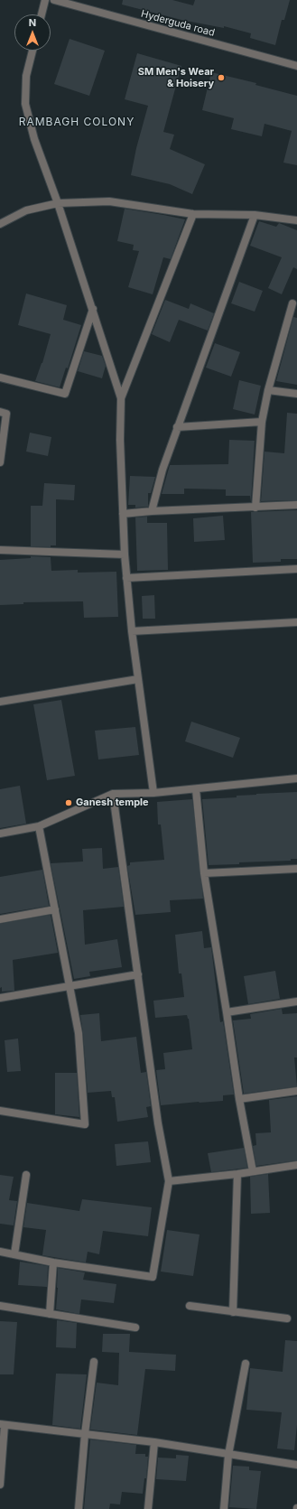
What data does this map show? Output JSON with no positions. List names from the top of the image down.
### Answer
{
  "streets": {
    "street": ["Hyderguda road"]
  },
  "districts": ["RAMBAGH COLONY"],
  "places": ["SM Men's Wear & Hoisery", "Ganesh temple"],
  "north": "top"
}
